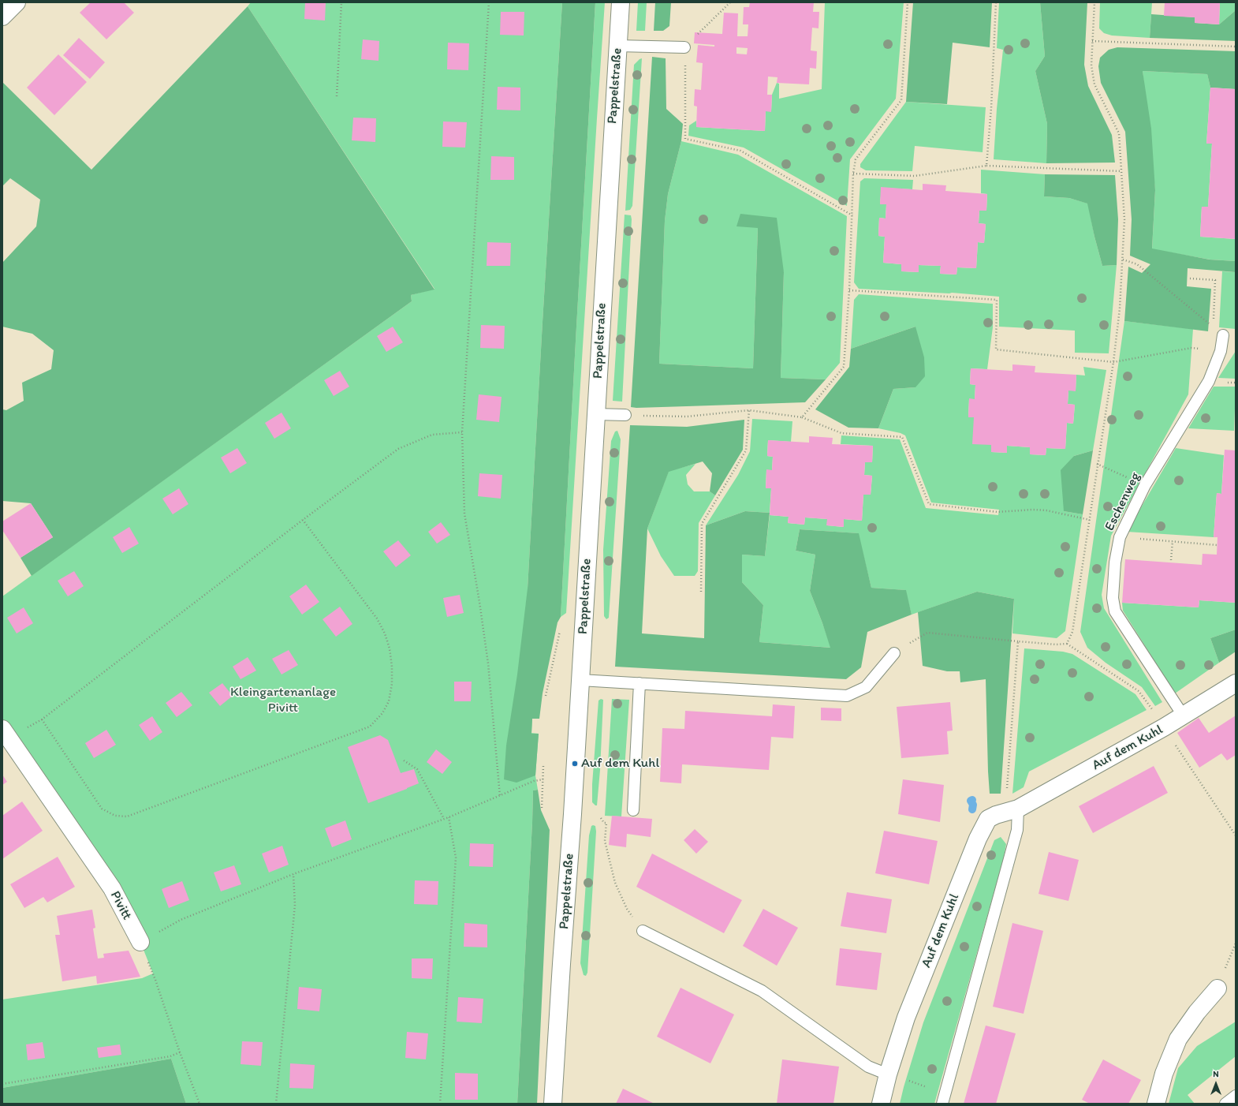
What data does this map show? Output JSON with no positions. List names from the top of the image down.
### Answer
{
  "streets": {
    "street": ["Pappelstraße", "Auf dem Kuhl", "Pivitt"],
    "lane": ["Eschenweg"]
  },
  "crossings": [
    ["Eschenweg", "Auf dem Kuhl"]
  ],
  "parks": ["Kleingartenanlage Pivitt"],
  "places": ["Auf dem Kuhl"],
  "north": "top"
}
